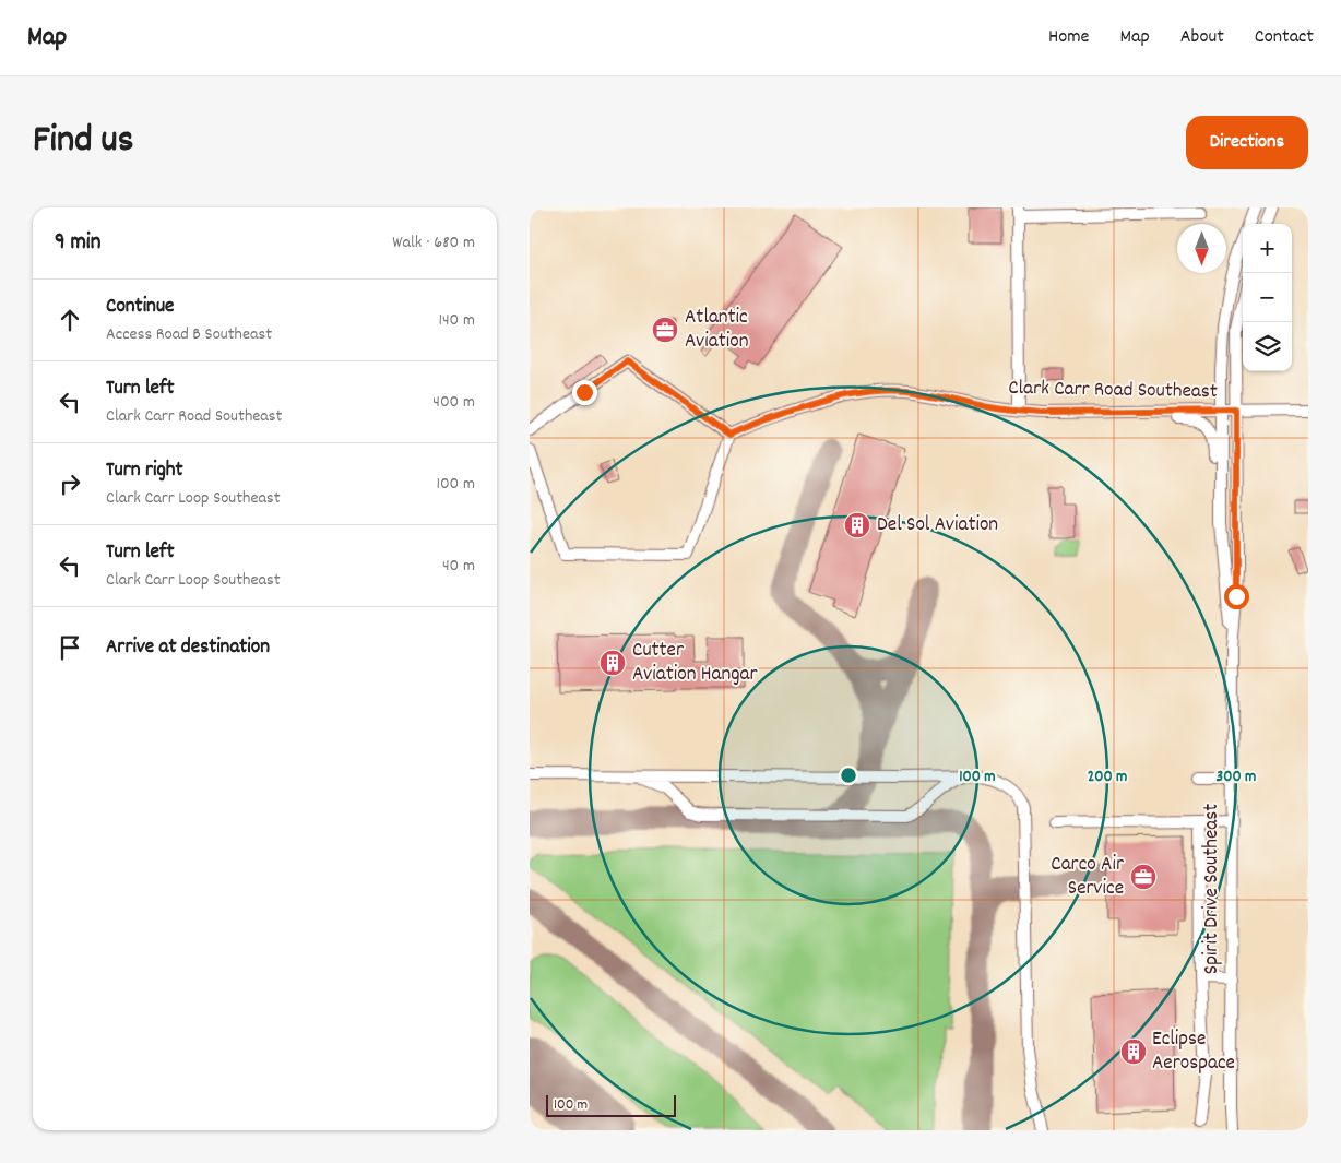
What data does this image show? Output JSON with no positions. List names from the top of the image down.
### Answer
{
  "streets": {
    "street": ["Clark Carr Road Southeast", "Spirit Drive Southeast"]
  },
  "places": {
    "office": ["Atlantic Aviation", "Carco Air Service"],
    "building": ["Del Sol Aviation", "Cutter Aviation Hangar", "Eclipse Aerospace"]
  },
  "scale_bar": "100 m",
  "north": "bottom",
  "page": {
    "header": "Map",
    "nav": [
      "Home",
      "Map",
      "About",
      "Contact"
    ],
    "title": "Find us",
    "buttons": "Directions",
    "heading": ["9 min", "Walk · 680 m"],
    "map_buttons": ["+", "−"],
    "list": [
      ["Continue", "Access Road B Southeast", "140 m"],
      ["Turn left", "Clark Carr Road Southeast", "400 m"],
      ["Turn right", "Clark Carr Loop Southeast", "100 m"],
      ["Turn left", "Clark Carr Loop Southeast", "40 m"],
      "Arrive at destination"
    ],
    "scale": "100 m"
  },
  "rings": ["100 m", "200 m", "300 m"]
}
